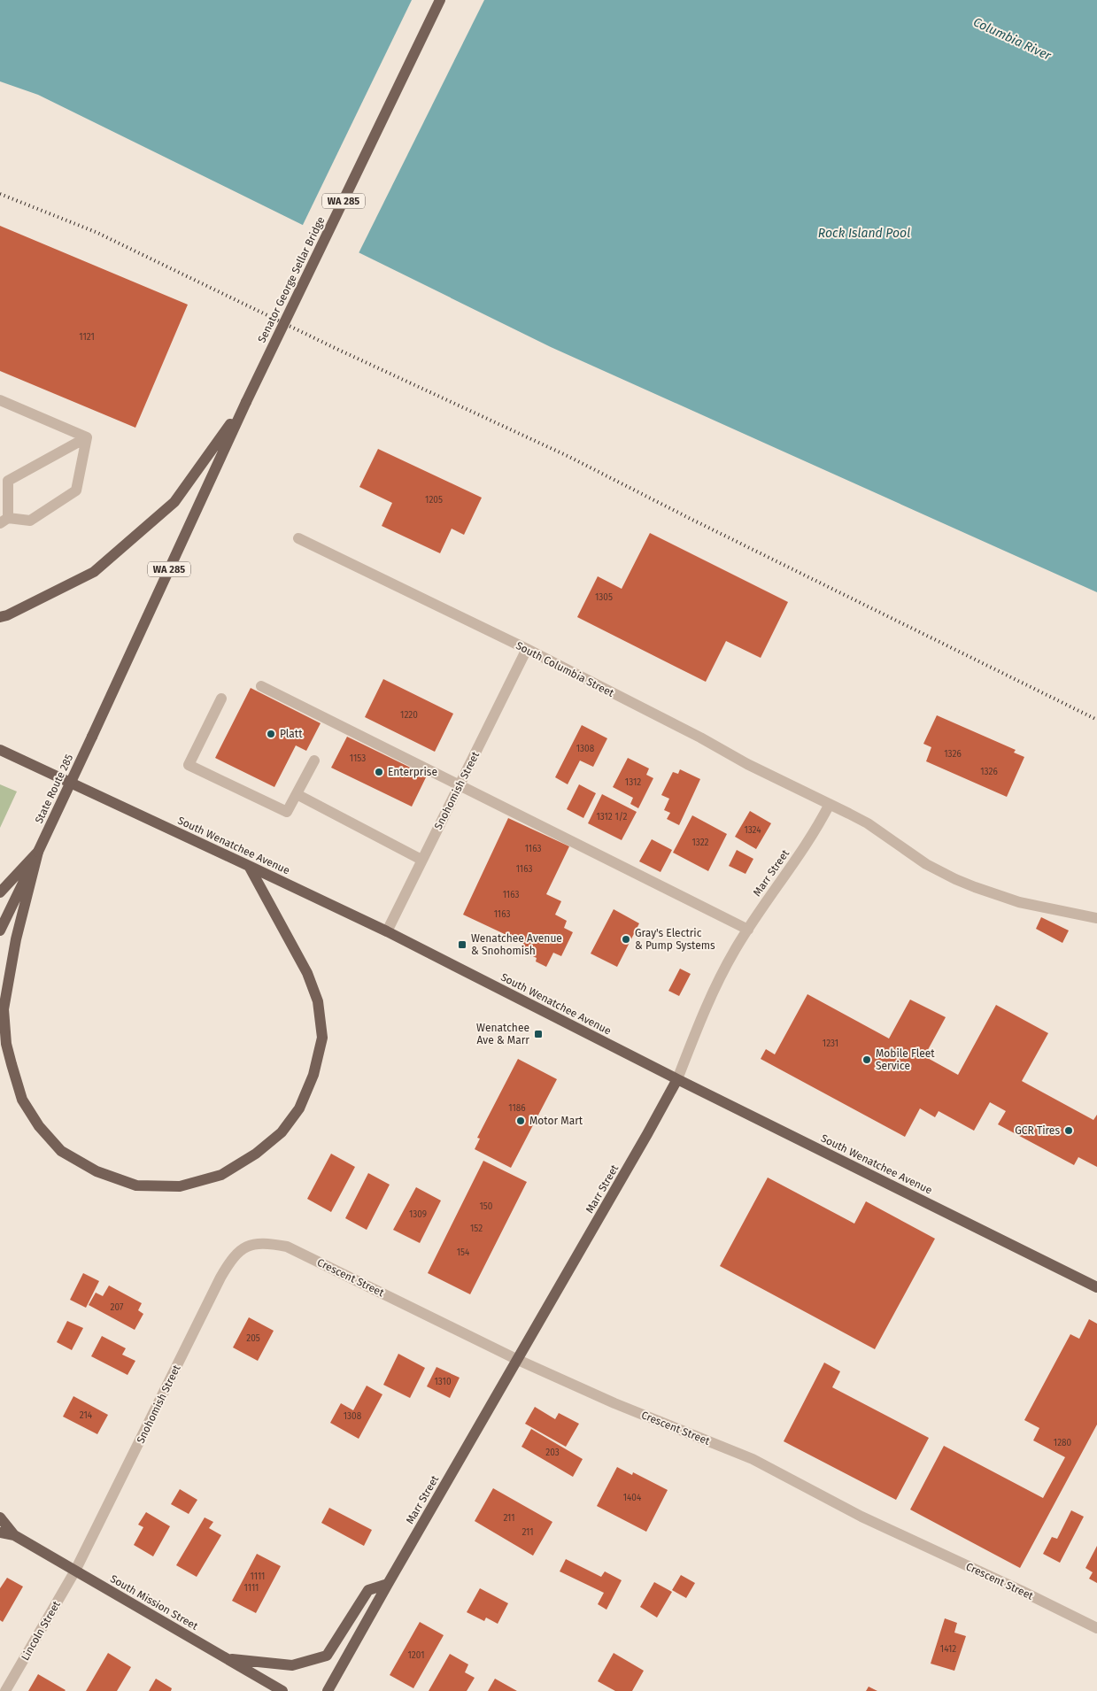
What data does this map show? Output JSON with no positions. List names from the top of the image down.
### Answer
{
  "streets": {
    "main road": [
      "WA 285",
      "Senator George Sellar Bridge",
      "State Route 285",
      "South Wenatchee Avenue",
      "Marr Street",
      "South Mission Street"
    ],
    "street": [
      "South Columbia Street",
      "Snohomish Street",
      "Crescent Street",
      "Lincoln Street"
    ]
  },
  "crossings": [
    ["WA 285", "State Route 285"],
    ["Senator George Sellar Bridge", "State Route 285"],
    ["South Columbia Street", "Snohomish Street"],
    ["South Columbia Street", "Marr Street"],
    ["Snohomish Street", "South Wenatchee Avenue"],
    ["Snohomish Street", "Crescent Street"],
    ["Snohomish Street", "South Mission Street"],
    ["Snohomish Street", "Lincoln Street"],
    ["South Wenatchee Avenue", "Marr Street"],
    ["Marr Street", "Crescent Street"],
    ["South Mission Street", "Lincoln Street"]
  ],
  "water": ["Columbia River", "Rock Island Pool"],
  "places": {
    "other": [
      "Platt",
      "Enterprise",
      "Gray's Electric & Pump Systems",
      "Mobile Fleet Service",
      "Motor Mart",
      "GCR Tires"
    ],
    "transit": ["Wenatchee Avenue & Snohomish", "Wenatchee Ave & Marr"]
  },
  "house_numbers": [
    "1121",
    "1205",
    "1305",
    "1220",
    "1308",
    "1326",
    "1153",
    "1326",
    "1312",
    "1312 1/2",
    "1324",
    "1322",
    "1163",
    "1163",
    "1163",
    "1163",
    "1231",
    "1186",
    "150",
    "1309",
    "152",
    "154",
    "207",
    "205",
    "1310",
    "214",
    "1308",
    "1280",
    "203",
    "1404",
    "211",
    "211",
    "1111",
    "1111",
    "1412",
    "1201"
  ]
}
